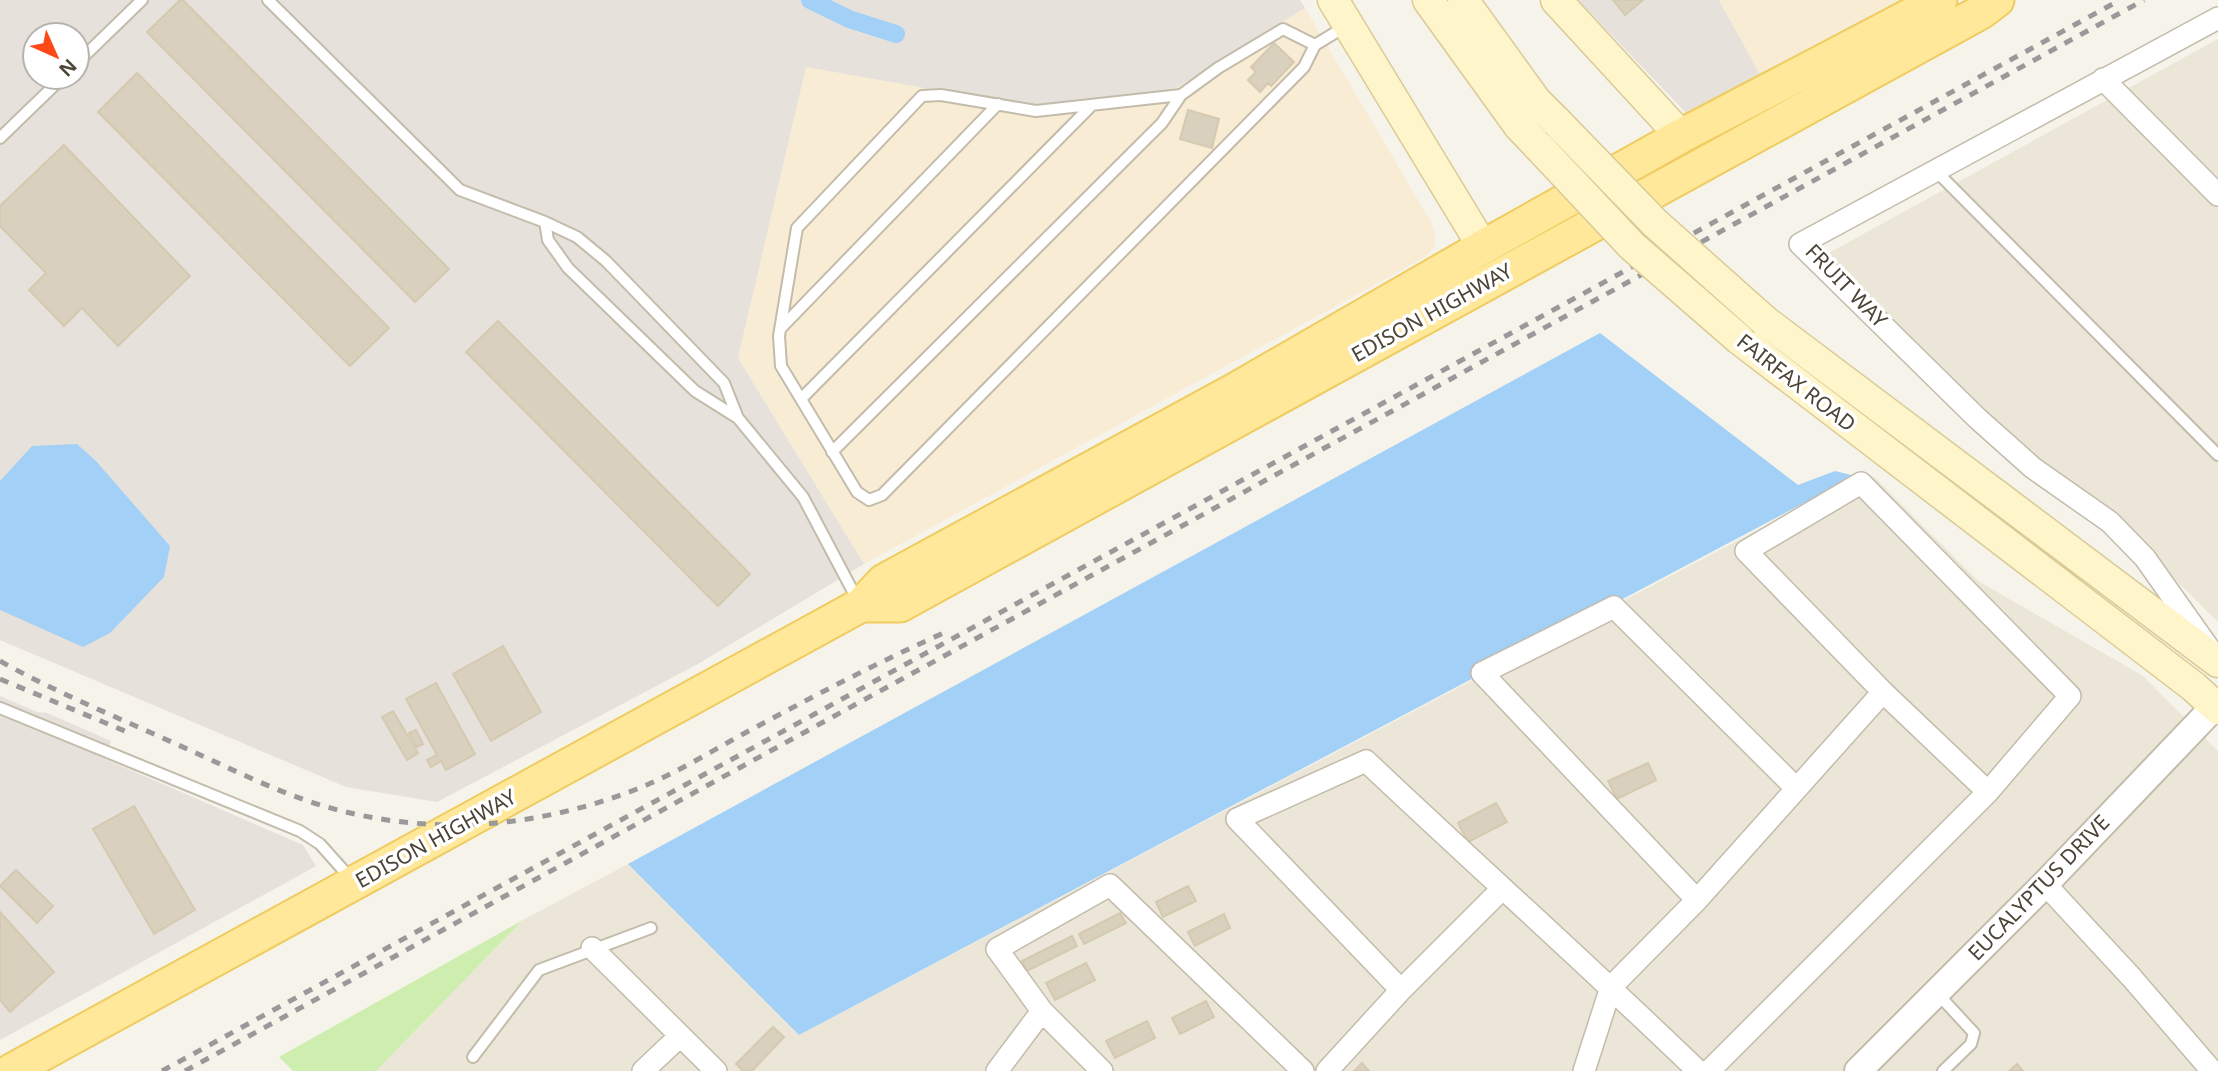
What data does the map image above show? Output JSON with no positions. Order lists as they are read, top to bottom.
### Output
{
  "streets": {
    "main road": ["EDISON HIGHWAY", "FAIRFAX ROAD"],
    "street": ["FRUIT WAY", "EUCALYPTUS DRIVE"]
  },
  "crossings": [
    ["FRUIT WAY", "FAIRFAX ROAD"],
    ["FAIRFAX ROAD", "EUCALYPTUS DRIVE"]
  ],
  "north": "bottom right"
}
